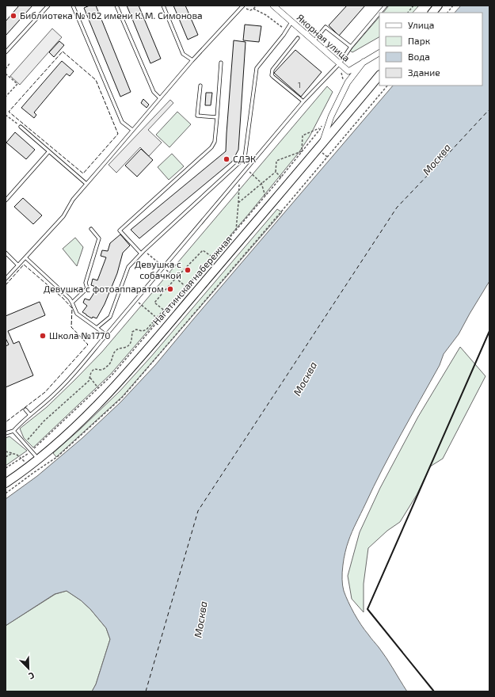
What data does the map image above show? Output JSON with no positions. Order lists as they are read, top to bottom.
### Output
{
  "streets": {
    "street": ["Якорная улица", "Нагатинская набережная"]
  },
  "water": ["Москва"],
  "places": [
    "Библиотека № 162 имени К. М. Симонова",
    "СДЭК",
    "Девушка с собачкой",
    "Девушка с фотоаппаратом",
    "Школа №1770"
  ],
  "house_numbers": ["1"],
  "legend": [
    "Улица",
    "Парк",
    "Вода",
    "Здание"
  ],
  "north": "bottom right"
}
